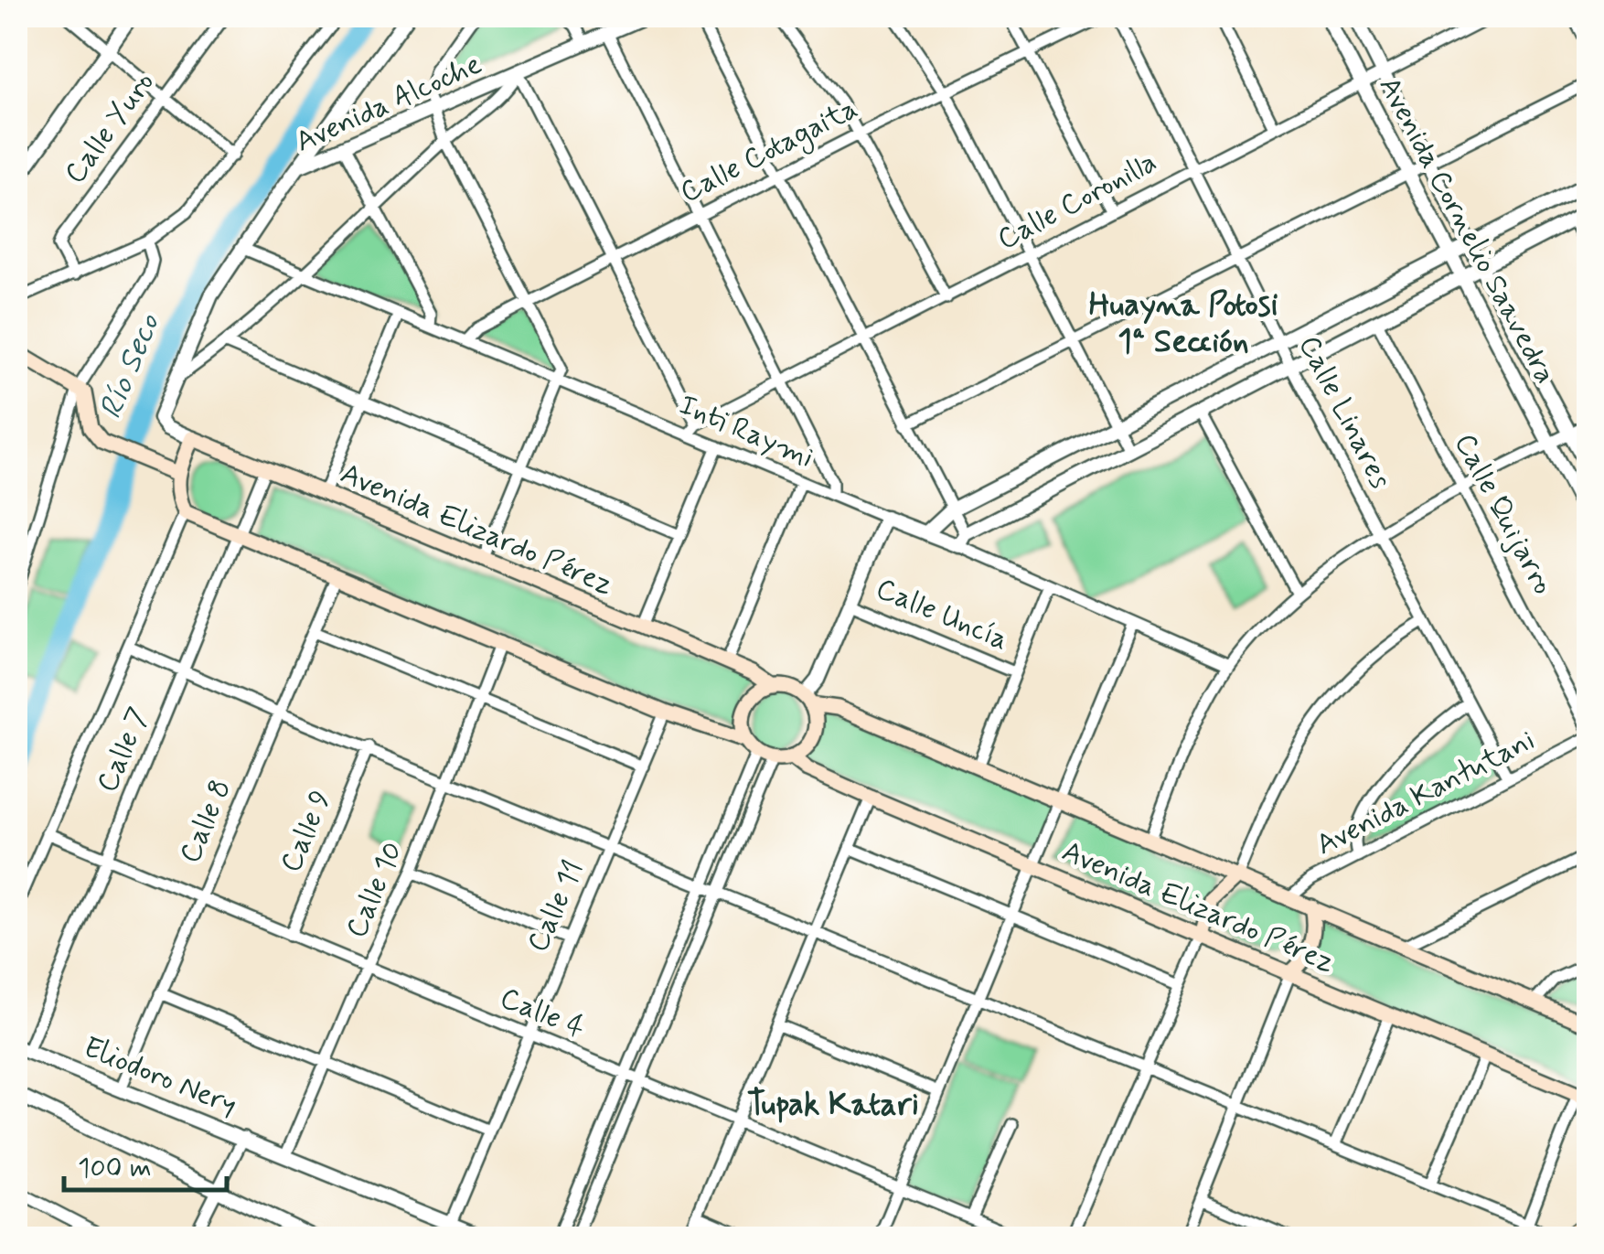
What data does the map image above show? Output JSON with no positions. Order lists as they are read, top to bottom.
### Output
{
  "streets": {
    "main road": ["Avenida Elizardo Pérez"],
    "street": [
      "Avenida Alcoche",
      "Calle Yuro",
      "Calle Cotagaita",
      "Calle Coronilla",
      "Avenida Cornelio Saavedra",
      "Calle Linares",
      "Inti Raymi",
      "Calle Quijarro",
      "Calle Uncía",
      "Calle 7",
      "Avenida Kantutani",
      "Calle 8",
      "Calle 9",
      "Calle 10",
      "Calle 11",
      "Calle 4",
      "Eliodoro Nery"
    ]
  },
  "crossings": [
    ["Avenida Alcoche", "Inti Raymi"],
    ["Avenida Alcoche", "Avenida Elizardo Pérez"],
    ["Calle Cotagaita", "Inti Raymi"],
    ["Calle Coronilla", "Avenida Cornelio Saavedra"],
    ["Calle Coronilla", "Calle Linares"],
    ["Calle Coronilla", "Inti Raymi"],
    ["Calle Linares", "Avenida Kantutani"],
    ["Avenida Elizardo Pérez", "Calle 7"],
    ["Avenida Elizardo Pérez", "Avenida Kantutani"],
    ["Calle 7", "Calle 4"],
    ["Calle 7", "Eliodoro Nery"],
    ["Calle 8", "Calle 4"],
    ["Calle 8", "Eliodoro Nery"],
    ["Calle 9", "Calle 4"],
    ["Calle 10", "Calle 4"],
    ["Calle 10", "Eliodoro Nery"],
    ["Calle 11", "Calle 4"],
    ["Calle 11", "Eliodoro Nery"]
  ],
  "districts": ["Huayna Potosi 1ª Sección", "Tupak Katari"],
  "water": ["Río Seco"],
  "scale_bar": "100 m"
}
